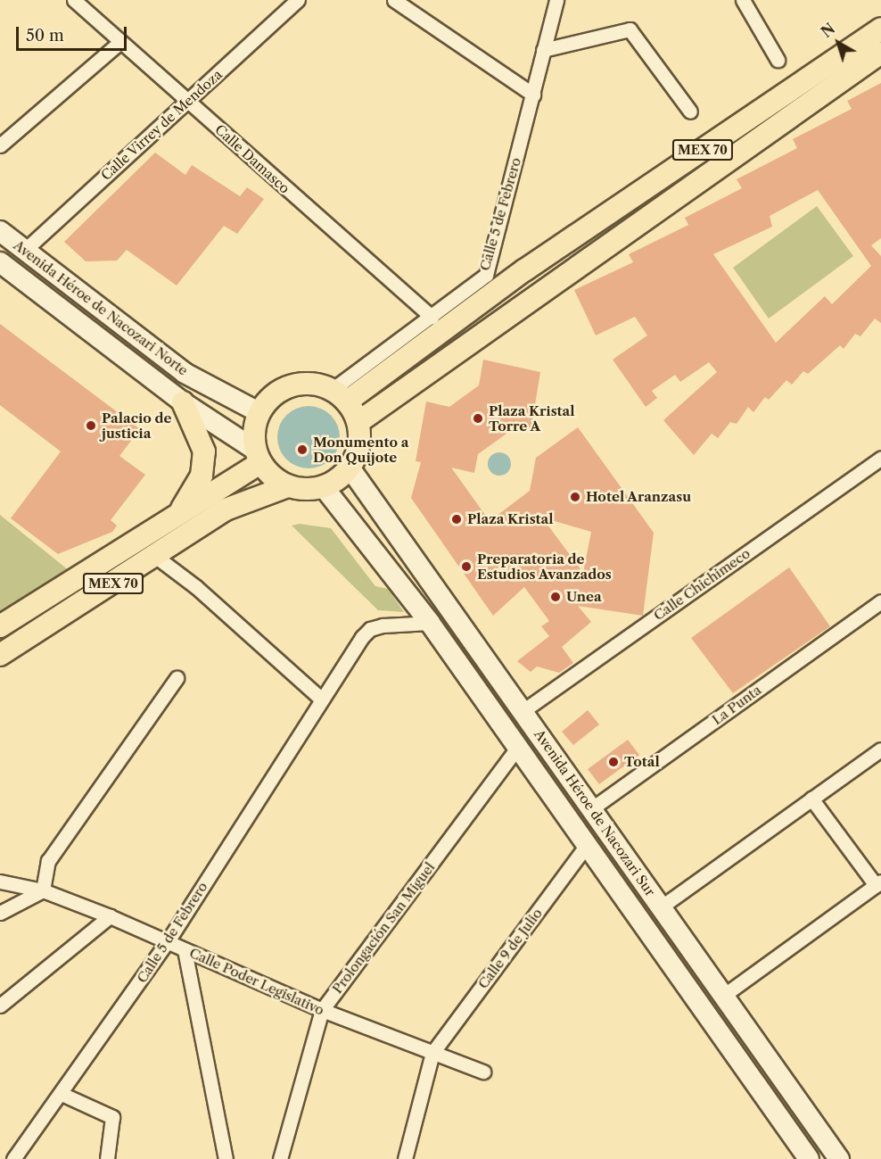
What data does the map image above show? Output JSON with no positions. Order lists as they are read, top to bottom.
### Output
{
  "streets": {
    "main road": ["MEX 70", "Avenida Héroe de Nacozari Norte", "Avenida Héroe de Nacozari Sur"],
    "street": [
      "Calle Virrey de Mendoza",
      "Calle Damasco",
      "Calle 5 de Febrero",
      "Calle Chichimeco",
      "La Punta",
      "Prolongación San Miguel",
      "Calle 9 de Julio",
      "Calle Poder Legislativo"
    ]
  },
  "crossings": [
    ["Calle Virrey de Mendoza", "Calle Damasco"],
    ["Calle Virrey de Mendoza", "Avenida Héroe de Nacozari Norte"],
    ["MEX 70", "Calle 5 de Febrero"],
    ["MEX 70", "Avenida Héroe de Nacozari Norte"],
    ["MEX 70", "Avenida Héroe de Nacozari Sur"],
    ["Calle Damasco", "Calle 5 de Febrero"],
    ["Calle 5 de Febrero", "Avenida Héroe de Nacozari Norte"],
    ["Calle 5 de Febrero", "Avenida Héroe de Nacozari Sur"],
    ["Calle 5 de Febrero", "Calle Poder Legislativo"],
    ["Avenida Héroe de Nacozari Norte", "Avenida Héroe de Nacozari Sur"],
    ["Calle Chichimeco", "Avenida Héroe de Nacozari Sur"],
    ["La Punta", "Avenida Héroe de Nacozari Sur"],
    ["Avenida Héroe de Nacozari Sur", "Prolongación San Miguel"],
    ["Avenida Héroe de Nacozari Sur", "Calle 9 de Julio"],
    ["Prolongación San Miguel", "Calle Poder Legislativo"],
    ["Calle 9 de Julio", "Calle Poder Legislativo"]
  ],
  "places": [
    "Plaza Kristal Torre A",
    "Palacio de justicia",
    "Monumento a Don Quijote",
    "Hotel Aranzasu",
    "Plaza Kristal",
    "Preparatoria de Estudios Avanzados",
    "Unea",
    "Total"
  ],
  "scale_bar": "50 m",
  "north": "top left"
}
